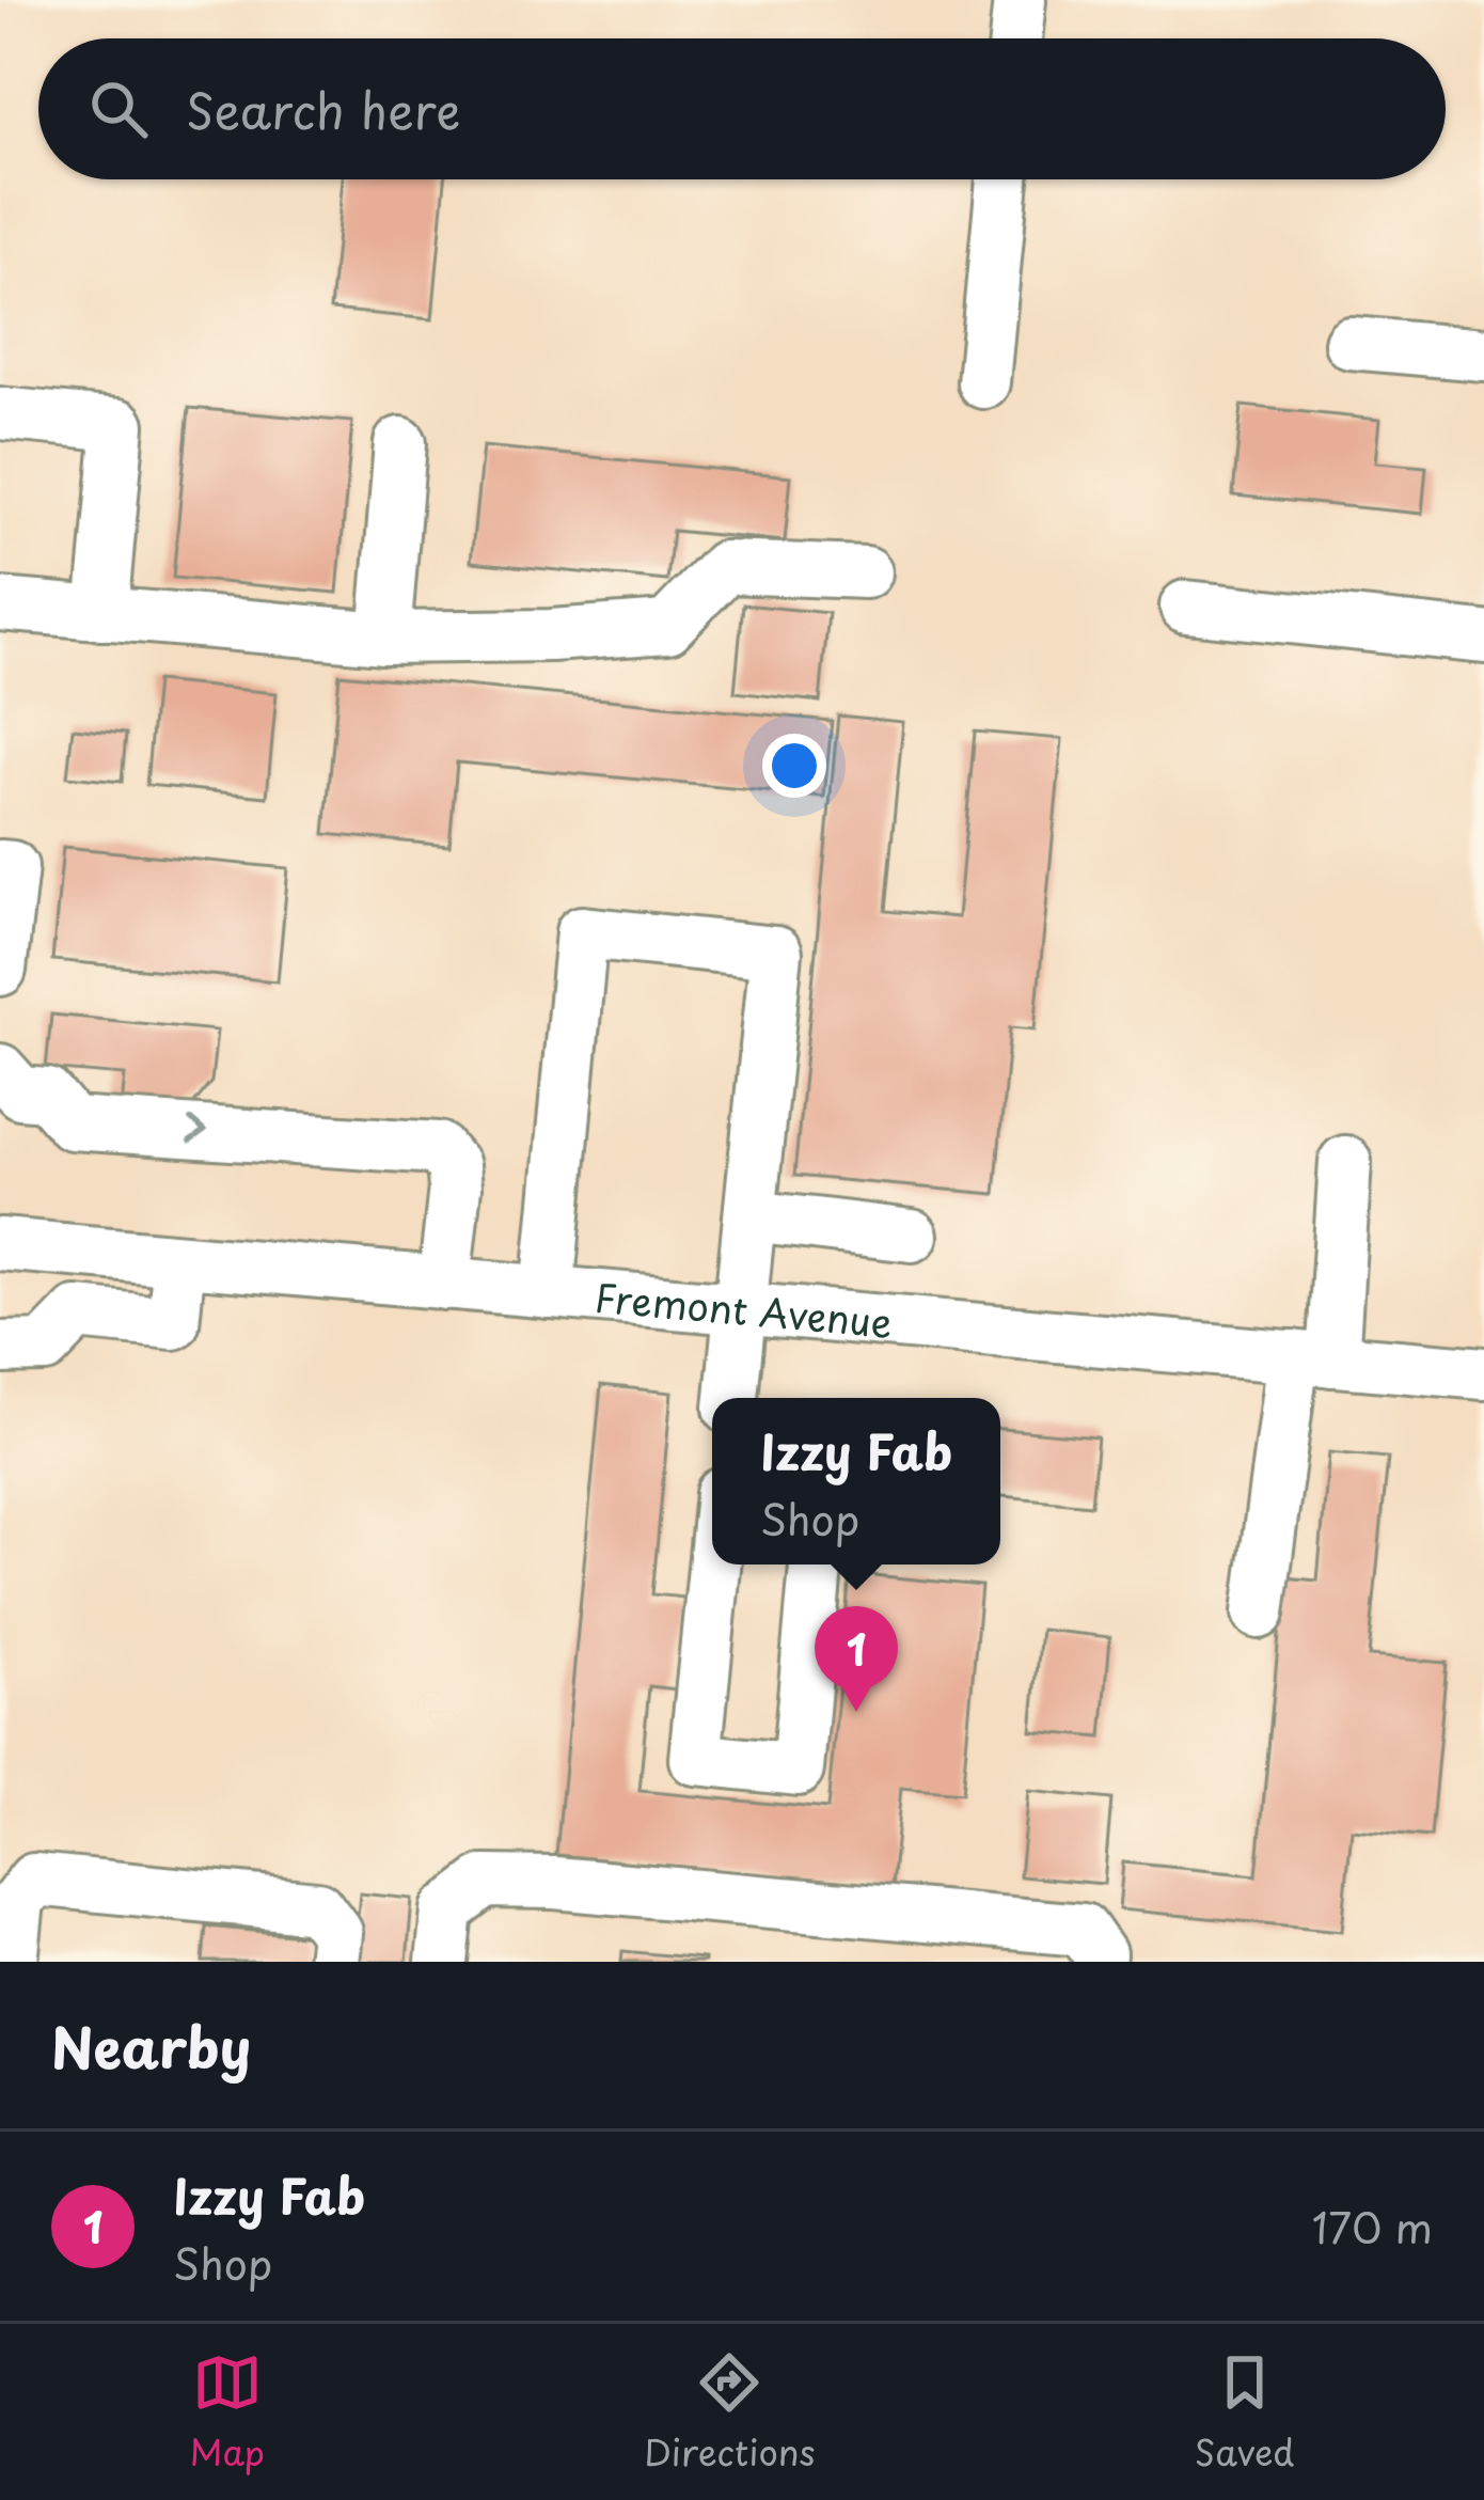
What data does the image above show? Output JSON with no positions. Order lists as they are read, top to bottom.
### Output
{
  "streets": {
    "street": ["Fremont Avenue"]
  },
  "page": {
    "search": "Search here",
    "popup": ["Izzy Fab", "Shop"],
    "pins": "1",
    "heading": "Nearby",
    "list": [
      {
        "mark": "1",
        "name": "Izzy Fab",
        "note": "Shop",
        "value": "170 m"
      }
    ],
    "nav": ["Map", "Directions", "Saved"]
  }
}
